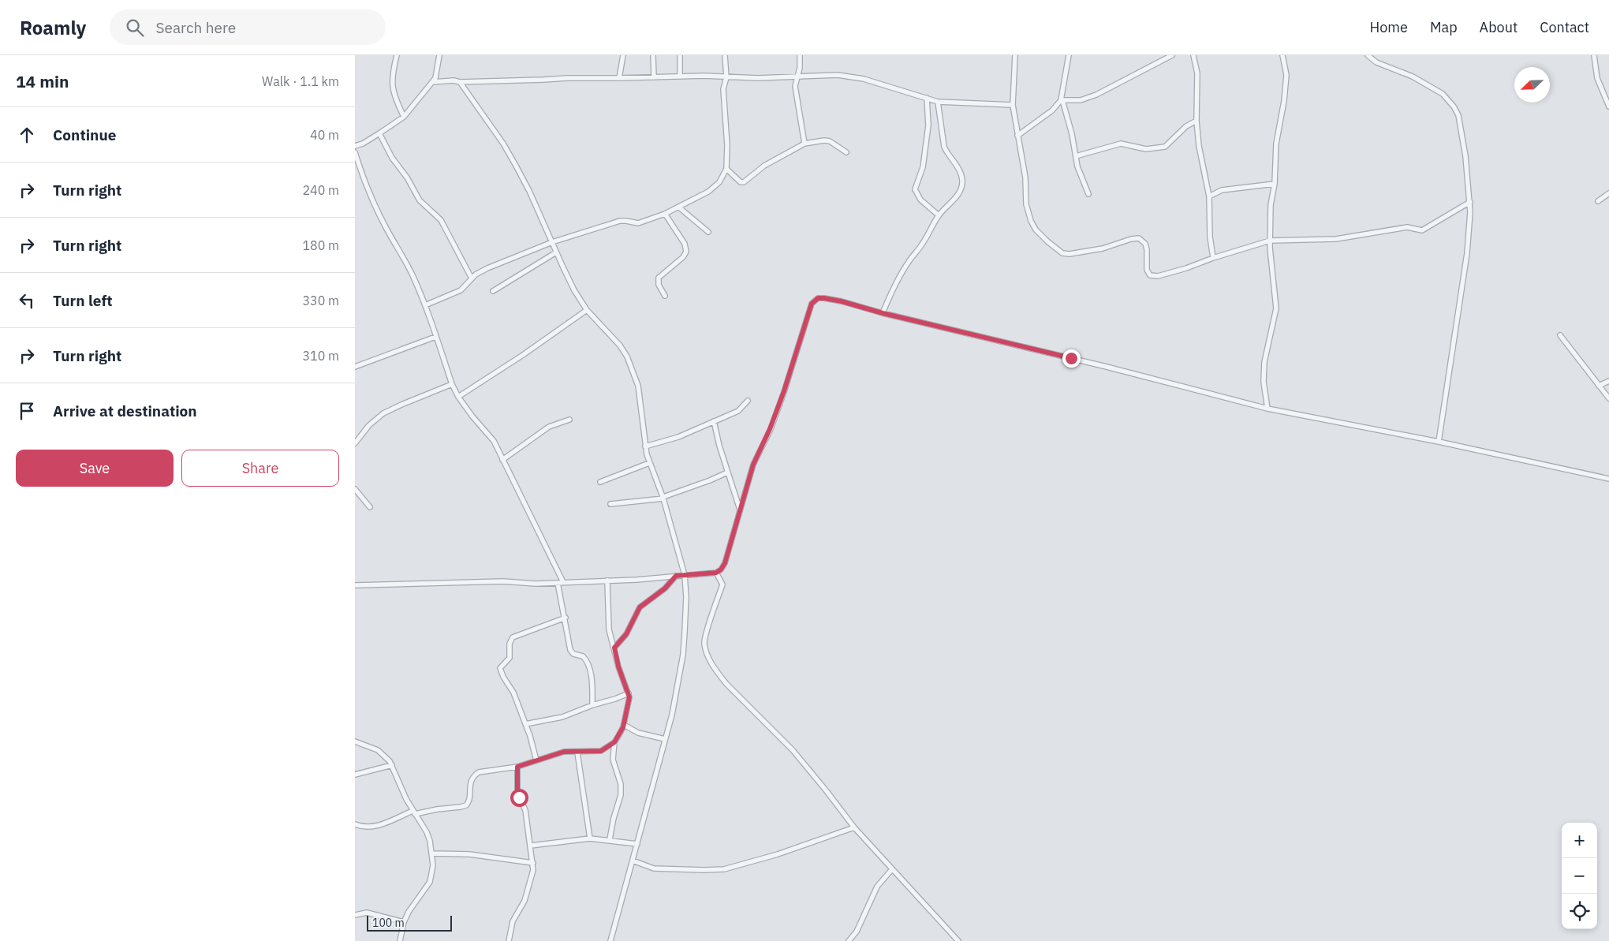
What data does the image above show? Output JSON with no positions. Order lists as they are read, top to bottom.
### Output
{
  "scale_bar": "100 m",
  "north": "bottom left",
  "page": {
    "header": "Roamly",
    "search": "Search here",
    "nav": [
      "Home",
      "Map",
      "About",
      "Contact"
    ],
    "heading": ["14 min", "Walk · 1.1 km"],
    "list": [
      ["Continue", "40 m"],
      ["Turn right", "240 m"],
      ["Turn right", "180 m"],
      ["Turn left", "330 m"],
      ["Turn right", "310 m"],
      "Arrive at destination"
    ],
    "buttons": ["Save", "Share"],
    "map_buttons": ["+", "−"],
    "scale": "100 m"
  }
}
